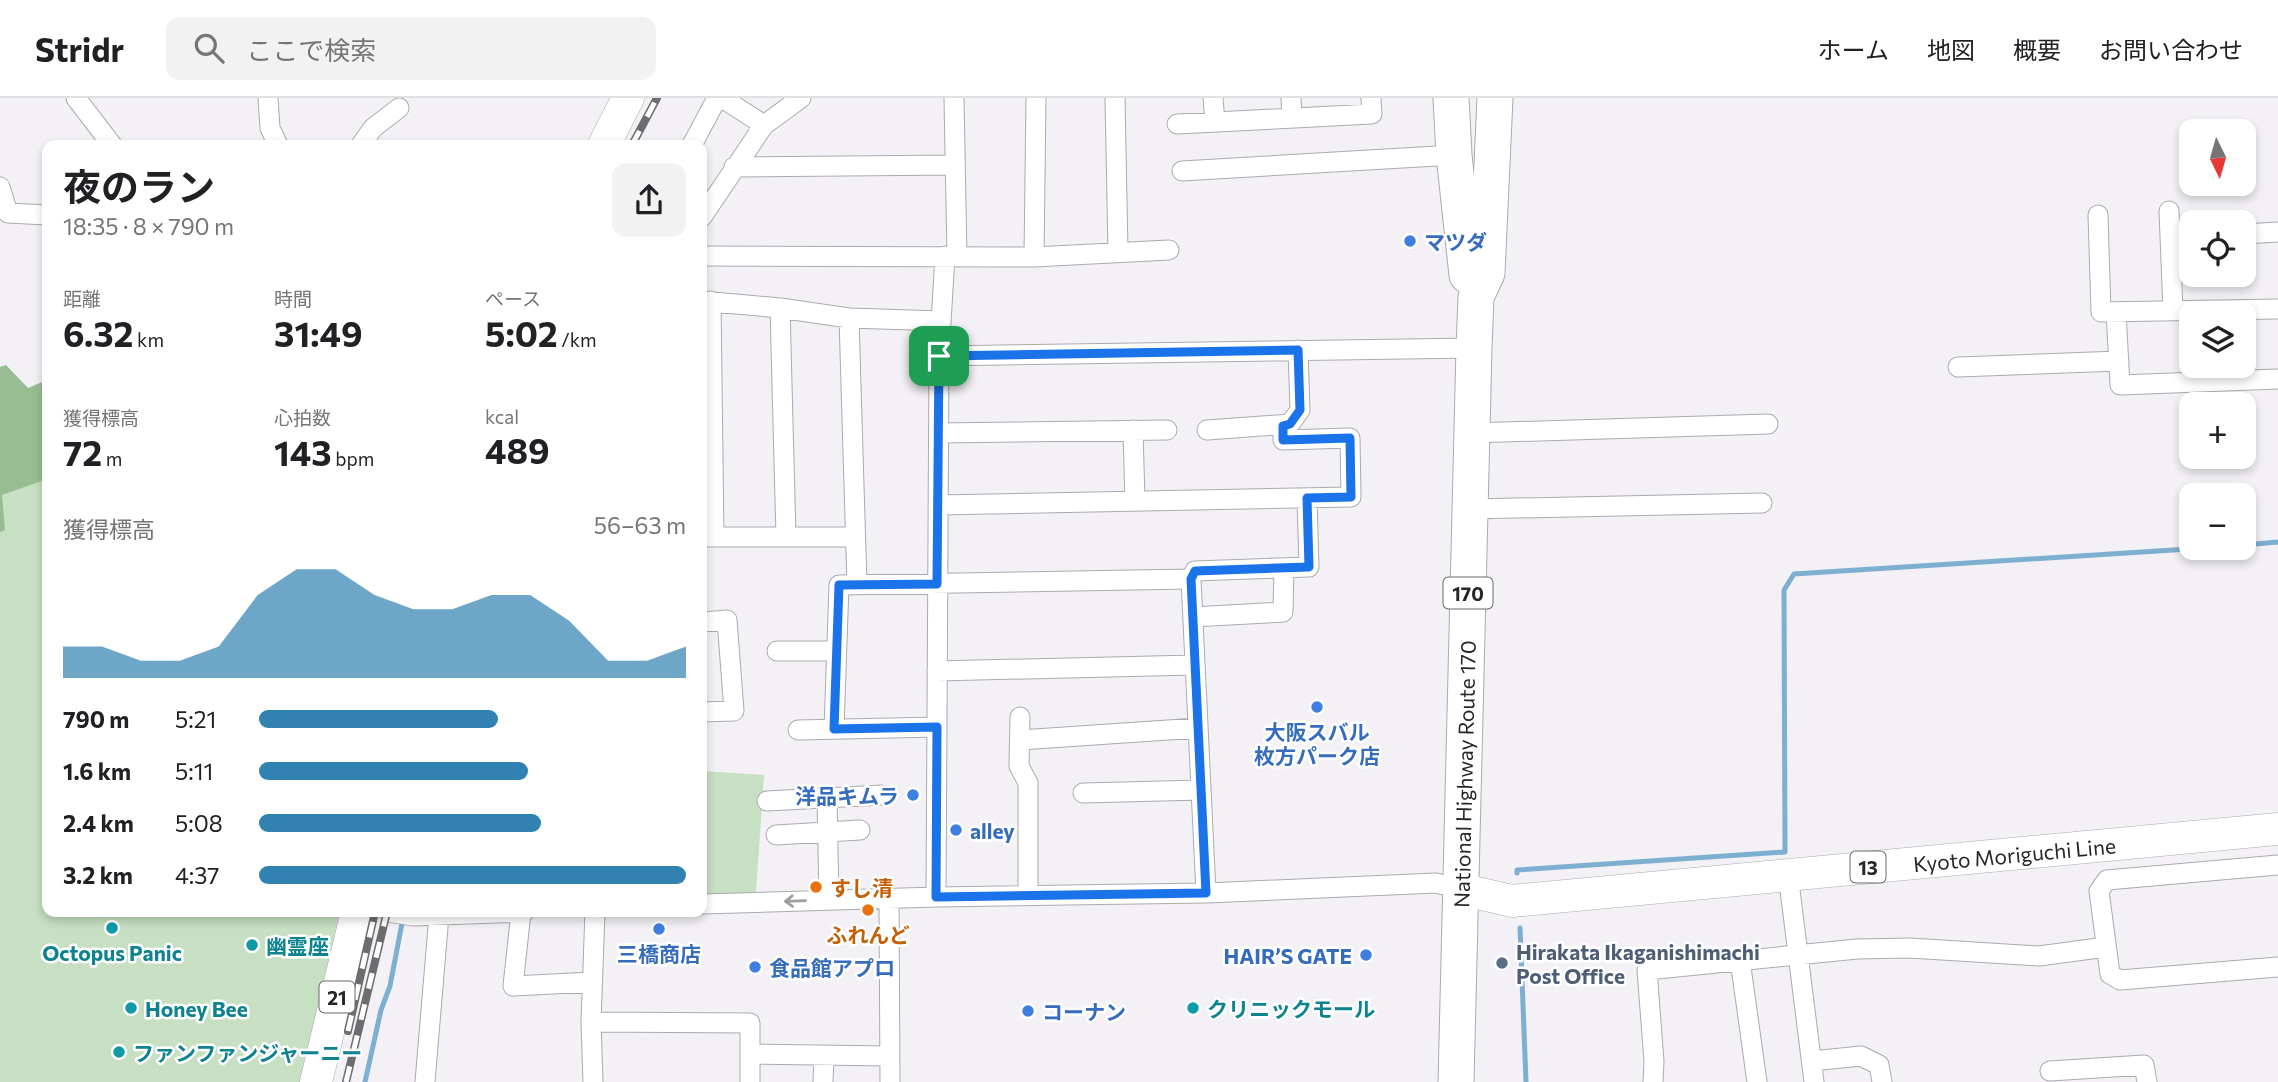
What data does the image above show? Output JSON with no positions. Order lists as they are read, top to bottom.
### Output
{
  "streets": {
    "highway": ["170", "National Highway Route 170"],
    "main road": ["Kyoto Moriguchi Line", "13", "21"]
  },
  "crossings": [
    ["170", "National Highway Route 170"],
    ["National Highway Route 170", "Kyoto Moriguchi Line"]
  ],
  "places": [
    "マツダ",
    "大阪スバル 枚方パーク店",
    "洋品キムラ",
    "alley",
    "すし清",
    "ふれんど",
    "Octopus Panic",
    "三橋商店",
    "幽霊座",
    "HAIR’S GATE",
    "Hirakata Ikaganishimachi Post Office",
    "食品館アプロ",
    "Honey Bee",
    "クリニックモール",
    "コーナン",
    "ファンファンジャーニー"
  ],
  "north": "bottom",
  "page": {
    "header": "Stridr",
    "search": "ここで検索",
    "nav": [
      "ホーム",
      "地図",
      "概要",
      "お問い合わせ"
    ],
    "map_buttons": ["+", "−"],
    "heading": ["夜のラン", "18:35 · 8 × 790 m"],
    "stats": [
      ["距離", "6.32 km"],
      ["時間", "31:49"],
      ["ペース", "5:02 /km"],
      ["獲得標高", "72 m"],
      ["心拍数", "143 bpm"],
      ["kcal", "489"]
    ],
    "chart": ["獲得標高", "56–63 m"],
    "list": [
      {
        "name": "790 m",
        "note": "5:21"
      },
      {
        "name": "1.6 km",
        "note": "5:11"
      },
      {
        "name": "2.4 km",
        "note": "5:08"
      },
      {
        "name": "3.2 km",
        "note": "4:37"
      }
    ]
  }
}
